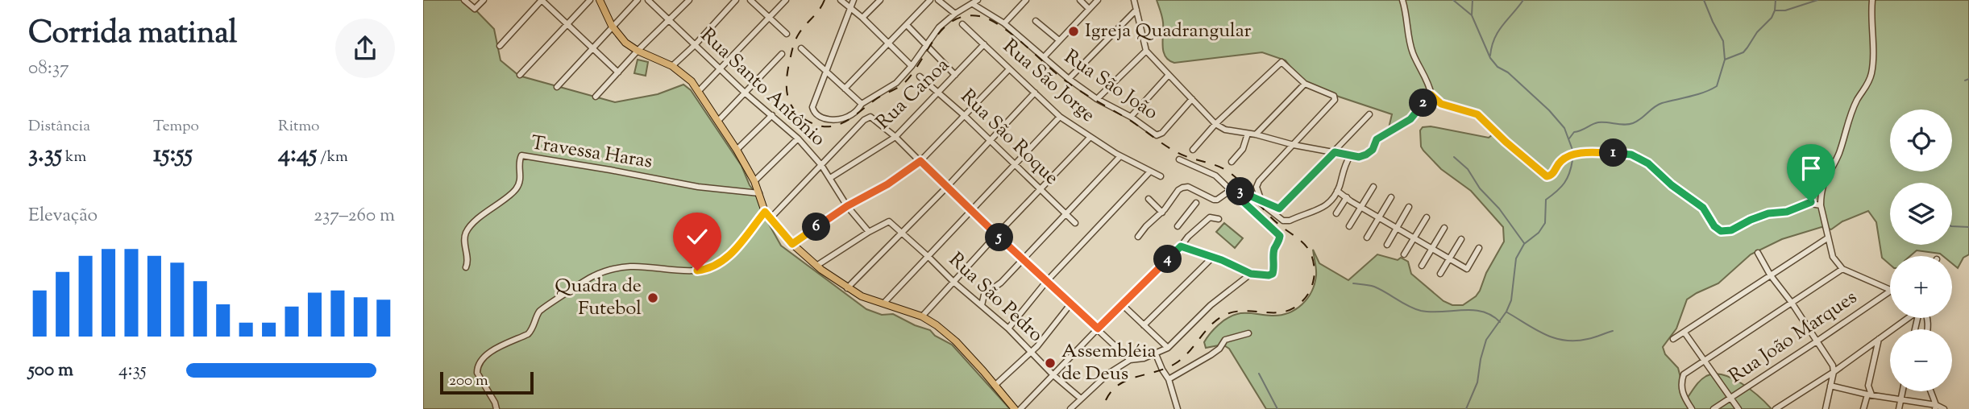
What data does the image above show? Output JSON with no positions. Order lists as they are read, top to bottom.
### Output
{
  "streets": {
    "street": [
      "Rua São Jorge",
      "Rua São João",
      "Rua Santo Antônio",
      "Rua Canoa",
      "Rua São Roque",
      "Travessa Haras",
      "Rua São Pedro",
      "Rua João Marques"
    ]
  },
  "crossings": [
    ["Rua São Jorge", "Rua Canoa"],
    ["Rua Santo Antônio", "Rua Canoa"],
    ["Rua Santo Antônio", "Rua São Pedro"],
    ["Rua Canoa", "Rua São Roque"]
  ],
  "places": ["Igreja Quadrangular", "Quadra de Futebol", "Assembléia de Deus"],
  "scale_bar": "200 m",
  "page": {
    "heading": ["Corrida matinal", "08:37"],
    "pins": [
      "2",
      "1",
      "3",
      "6",
      "5",
      "4"
    ],
    "stats": [
      ["Distância", "3.35 km"],
      ["Tempo", "15:55"],
      ["Ritmo", "4:45 /km"]
    ],
    "map_buttons": ["+", "−"],
    "chart": ["Elevação", "237–260 m"],
    "list": [
      {
        "name": "500 m",
        "note": "4:35"
      }
    ],
    "scale": "200 m"
  }
}
